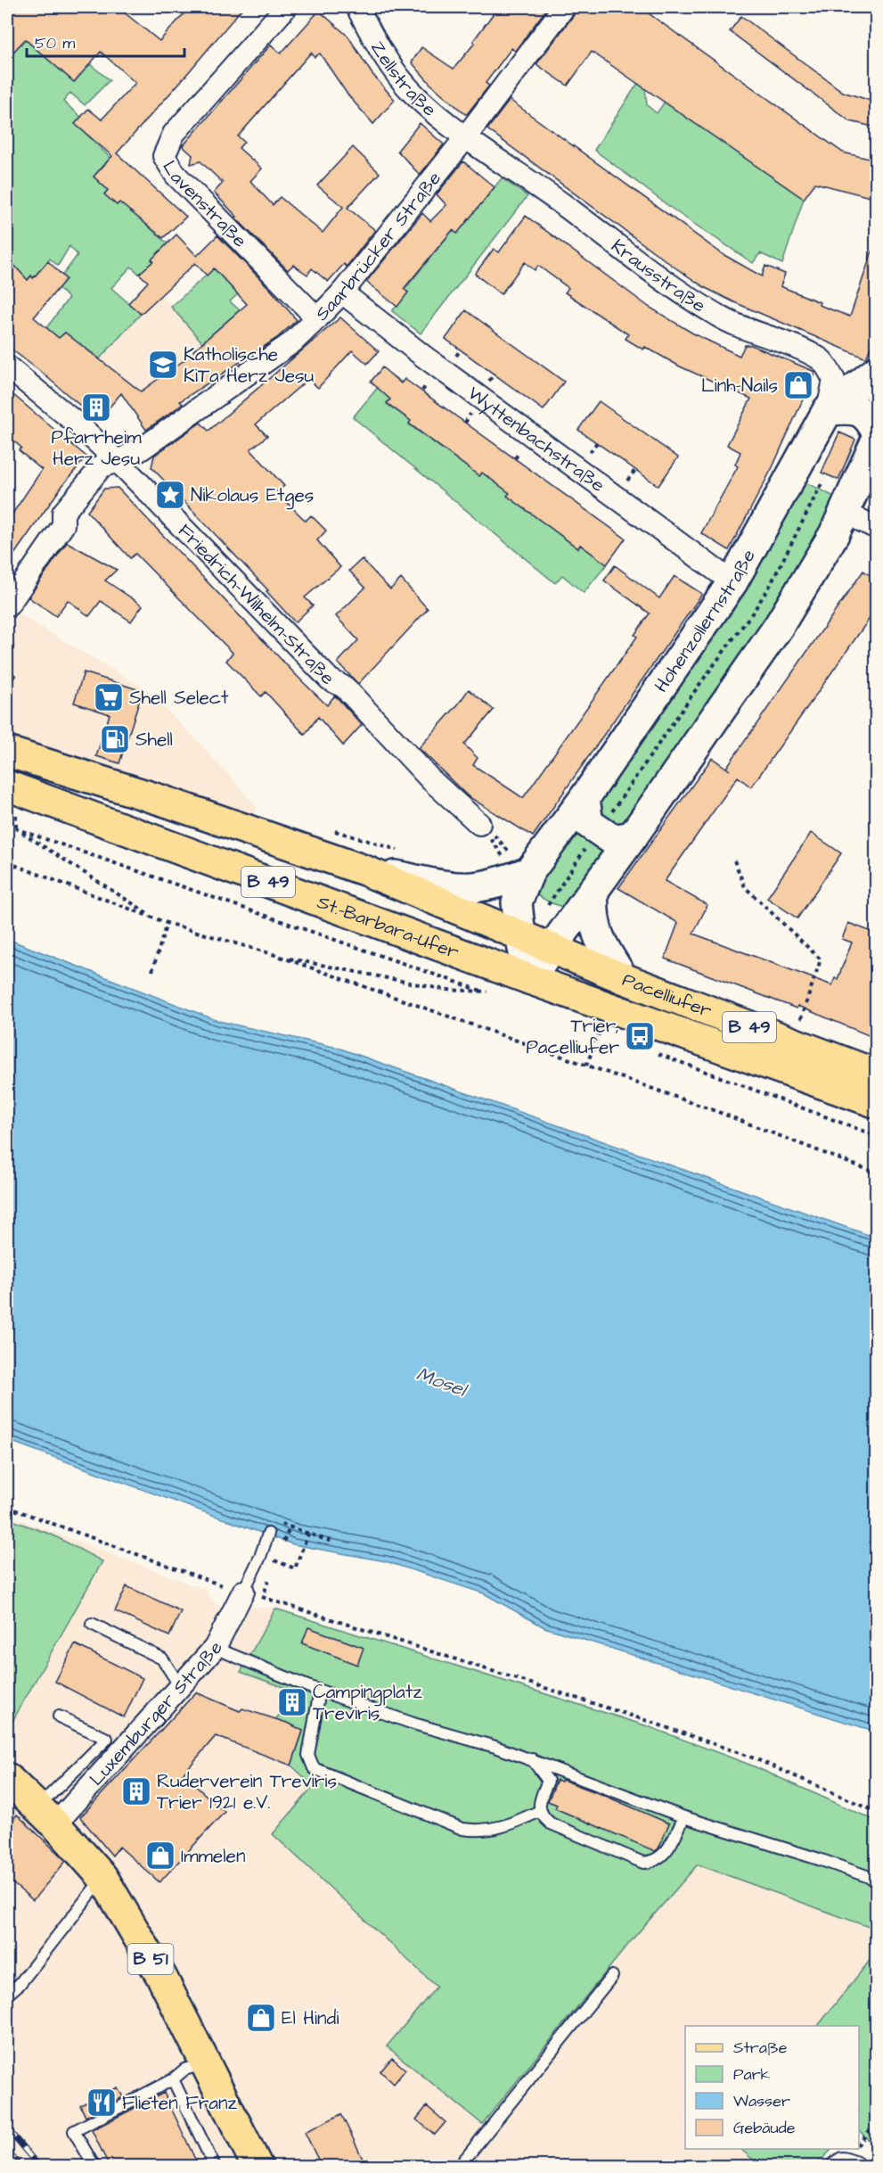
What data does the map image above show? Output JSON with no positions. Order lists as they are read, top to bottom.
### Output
{
  "streets": {
    "main road": [
      "B 49",
      "St.-Barbara-Ufer",
      "Pacelliufer",
      "B 51"
    ],
    "street": [
      "Zellstraße",
      "Lavenstraße",
      "Saarbrücker Straße",
      "Krausstraße",
      "Wyttenbachstraße",
      "Friedrich-Wilhelm-Straße",
      "Hohenzollernstraße",
      "Luxemburger Straße"
    ]
  },
  "crossings": [
    ["Zellstraße", "Saarbrücker Straße"],
    ["Zellstraße", "Krausstraße"],
    ["Lavenstraße", "Saarbrücker Straße"],
    ["Saarbrücker Straße", "Krausstraße"],
    ["Saarbrücker Straße", "Wyttenbachstraße"],
    ["Saarbrücker Straße", "Friedrich-Wilhelm-Straße"],
    ["Krausstraße", "Hohenzollernstraße"],
    ["Wyttenbachstraße", "Hohenzollernstraße"],
    ["Hohenzollernstraße", "St.-Barbara-Ufer"],
    ["Hohenzollernstraße", "Pacelliufer"],
    ["St.-Barbara-Ufer", "Pacelliufer"],
    ["Luxemburger Straße", "B 51"]
  ],
  "water": ["Mosel"],
  "places": {
    "school or university": ["Katholische KiTa Herz Jesu"],
    "shop": ["Linh-Nails", "Immelen", "El Hindi"],
    "building": ["Pfarrheim Herz Jesu", "Campingplatz Treviris", "Ruderverein Treviris Trier 1921 e.V."],
    "place": ["Nikolaus Etges"],
    "supermarket": ["Shell Select"],
    "fuel station": ["Shell"],
    "bus stop": ["Trier, Pacelliufer"],
    "restaurant": ["Flieten Franz"]
  },
  "legend": [
    "Straße",
    "Park",
    "Wasser",
    "Gebäude"
  ],
  "scale_bar": "50 m"
}
